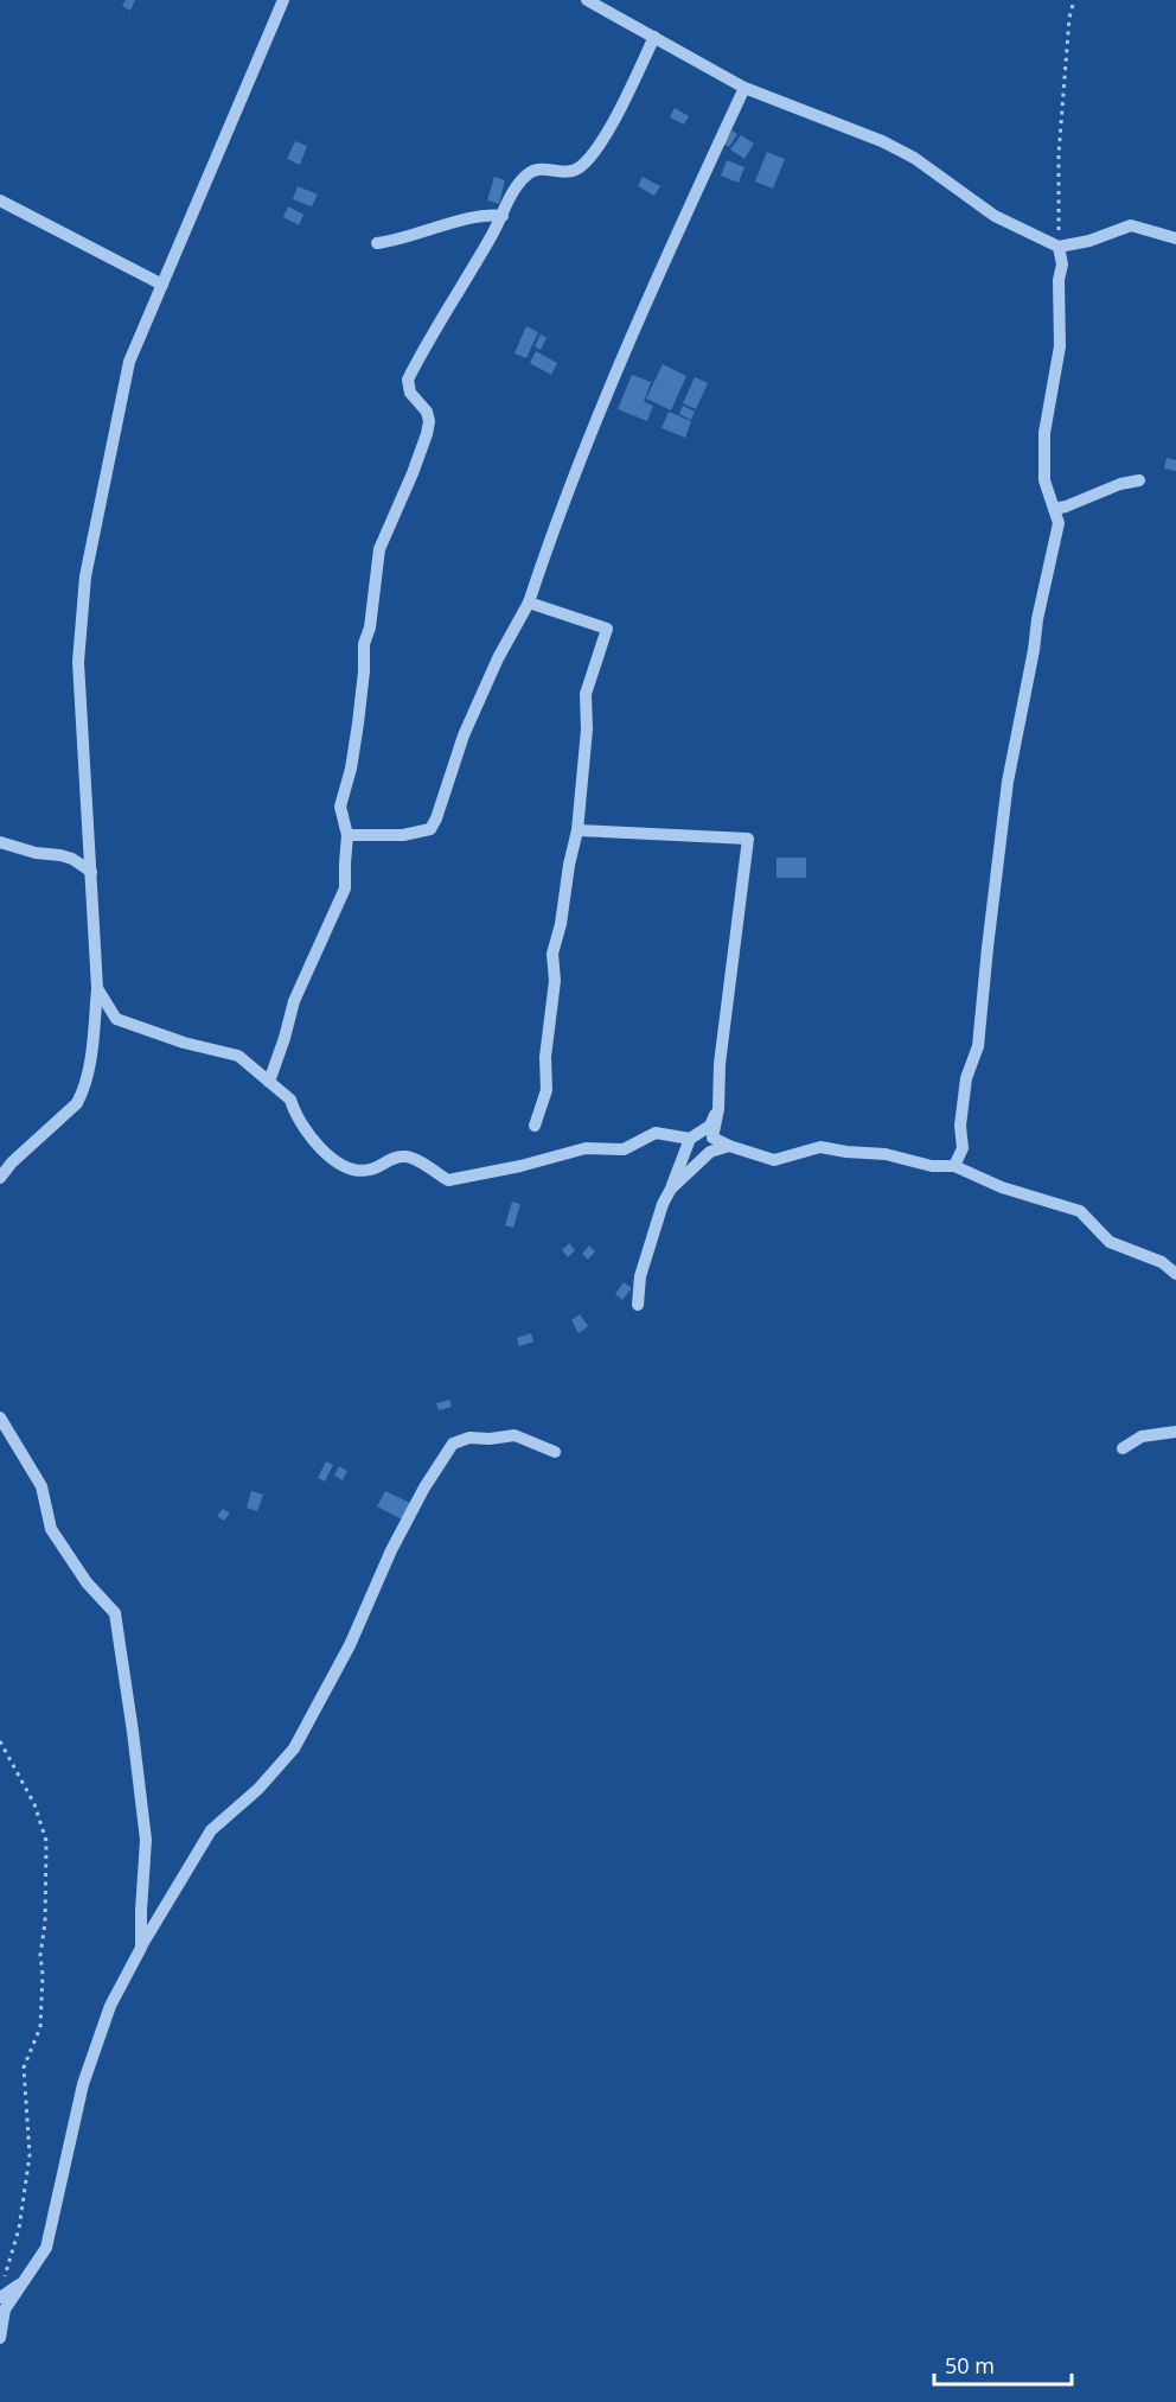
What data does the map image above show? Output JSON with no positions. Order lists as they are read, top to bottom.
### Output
{
  "scale_bar": "50 m"
}
